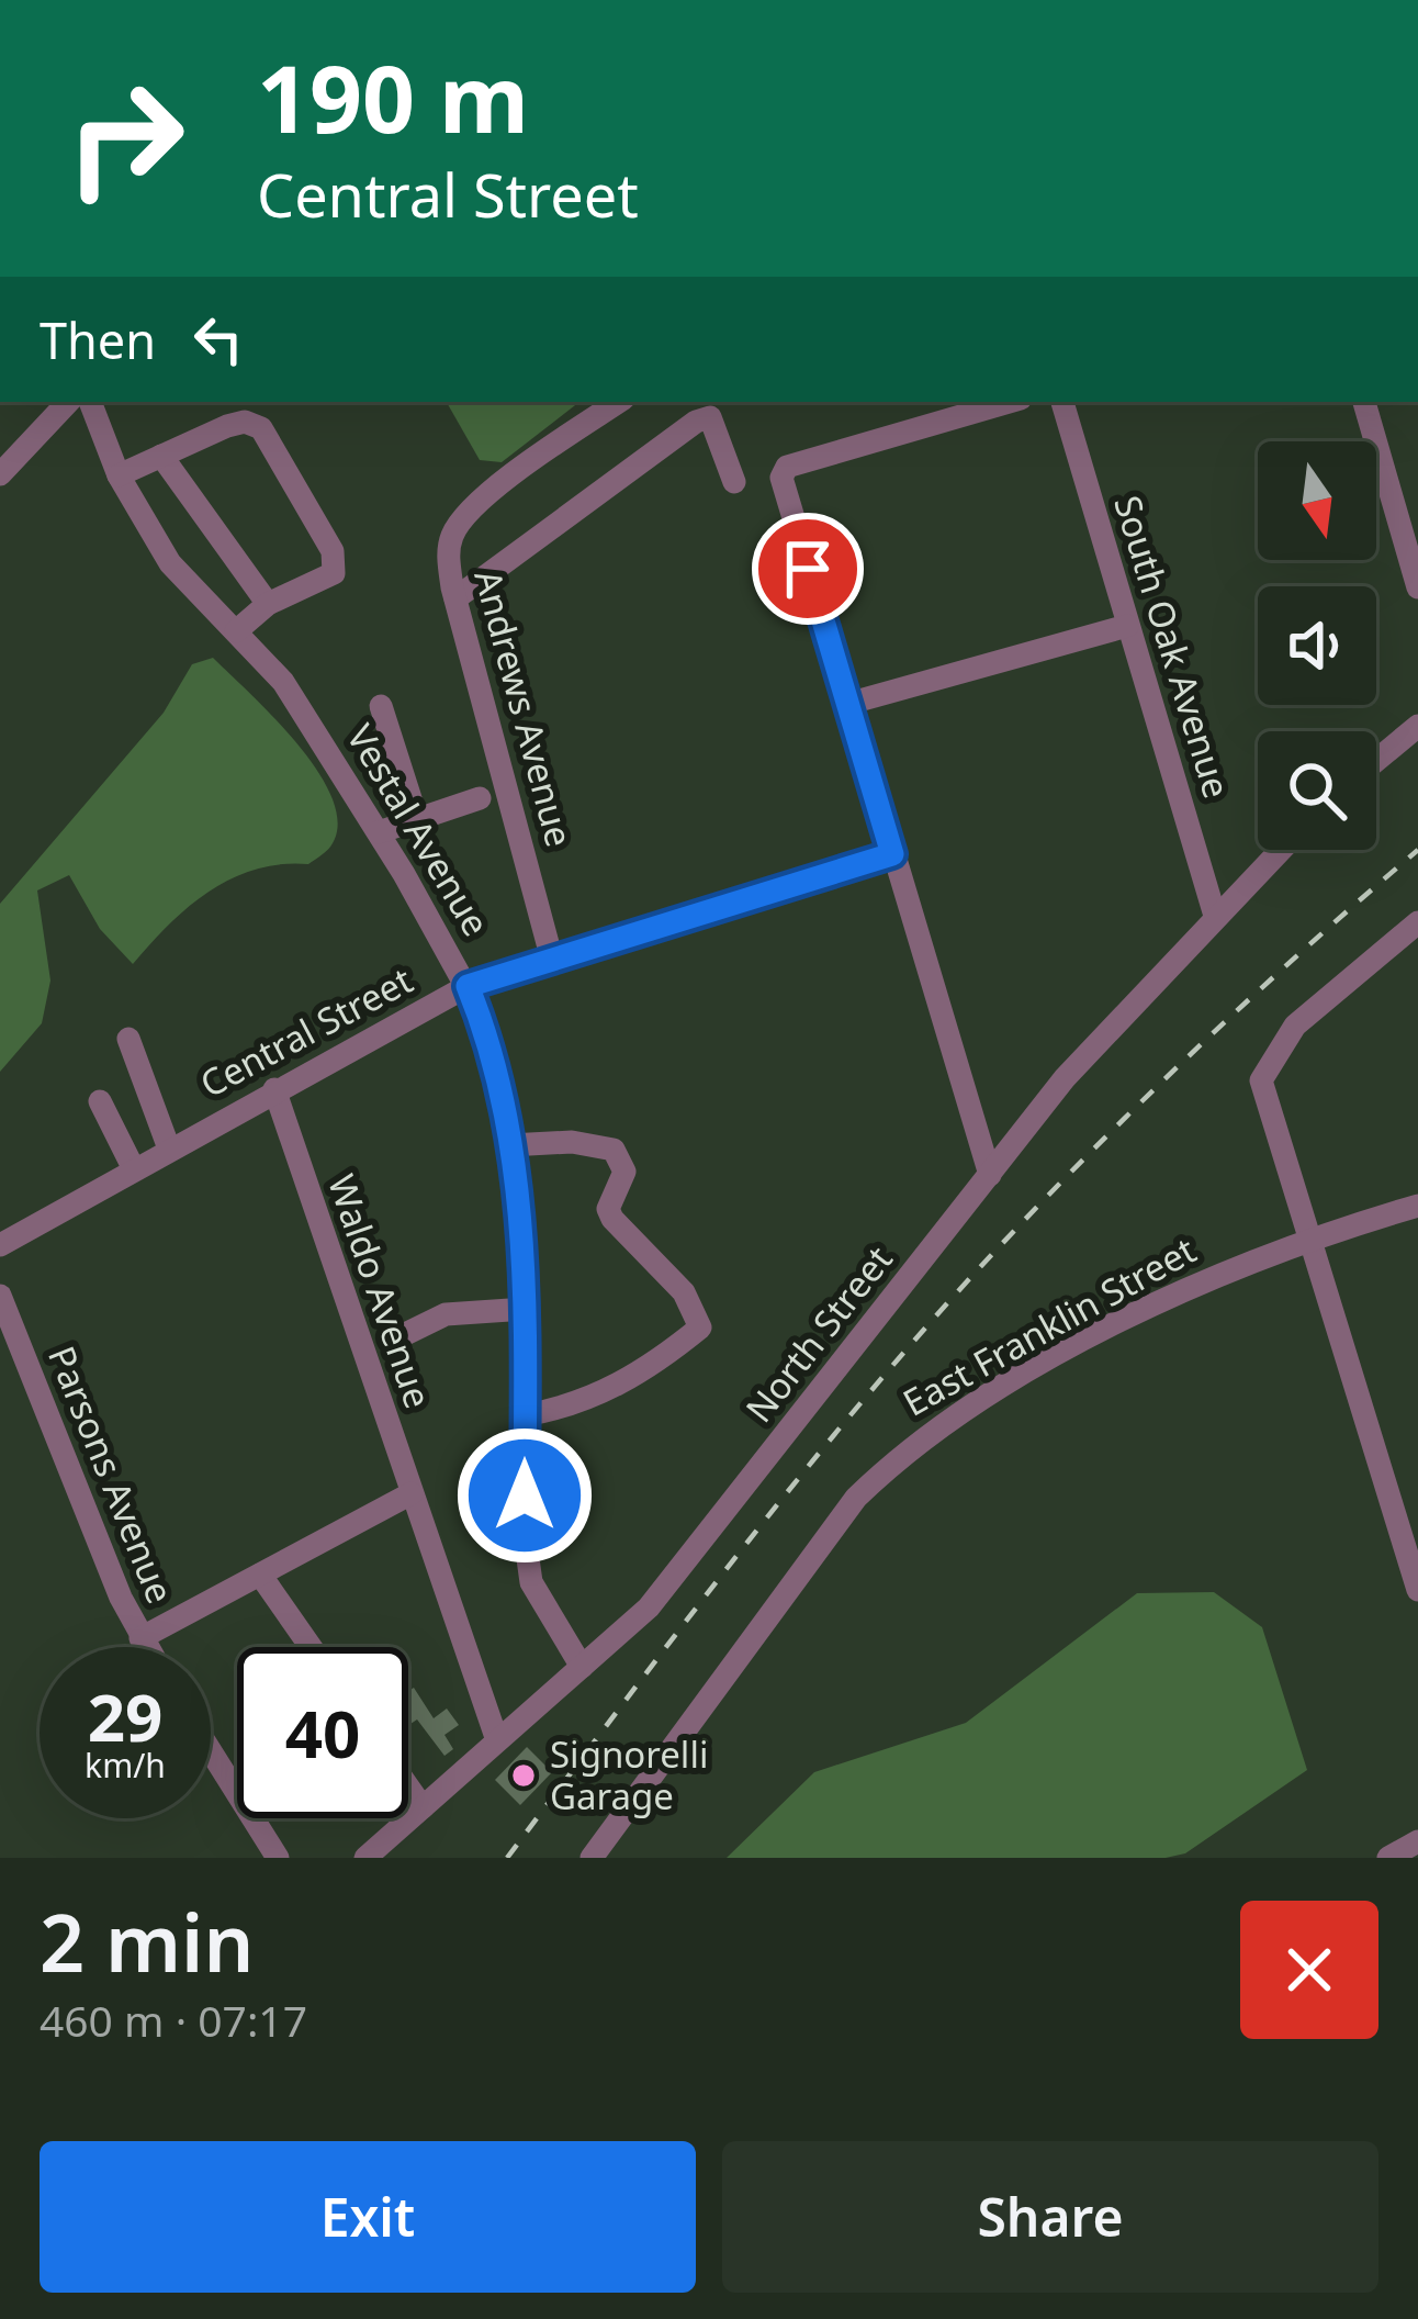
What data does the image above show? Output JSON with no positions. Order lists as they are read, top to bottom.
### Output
{
  "streets": {
    "street": [
      "South Oak Avenue",
      "Andrews Avenue",
      "Vestal Avenue",
      "Central Street",
      "Waldo Avenue",
      "East Franklin Street",
      "North Street",
      "Parsons Avenue"
    ]
  },
  "crossings": [
    ["South Oak Avenue", "North Street"],
    ["Andrews Avenue", "Central Street"],
    ["Vestal Avenue", "Central Street"],
    ["Vestal Avenue", "North Street"],
    ["Central Street", "Waldo Avenue"],
    ["Waldo Avenue", "North Street"]
  ],
  "places": ["Signorelli Garage"],
  "north": "bottom",
  "page": {
    "turn": ["190 m", "Central Street"],
    "then": "Then",
    "speed": "29 km/h",
    "limit": "40",
    "heading": ["2 min", "460 m · 07:17"],
    "buttons": ["Exit", "Share"]
  }
}
